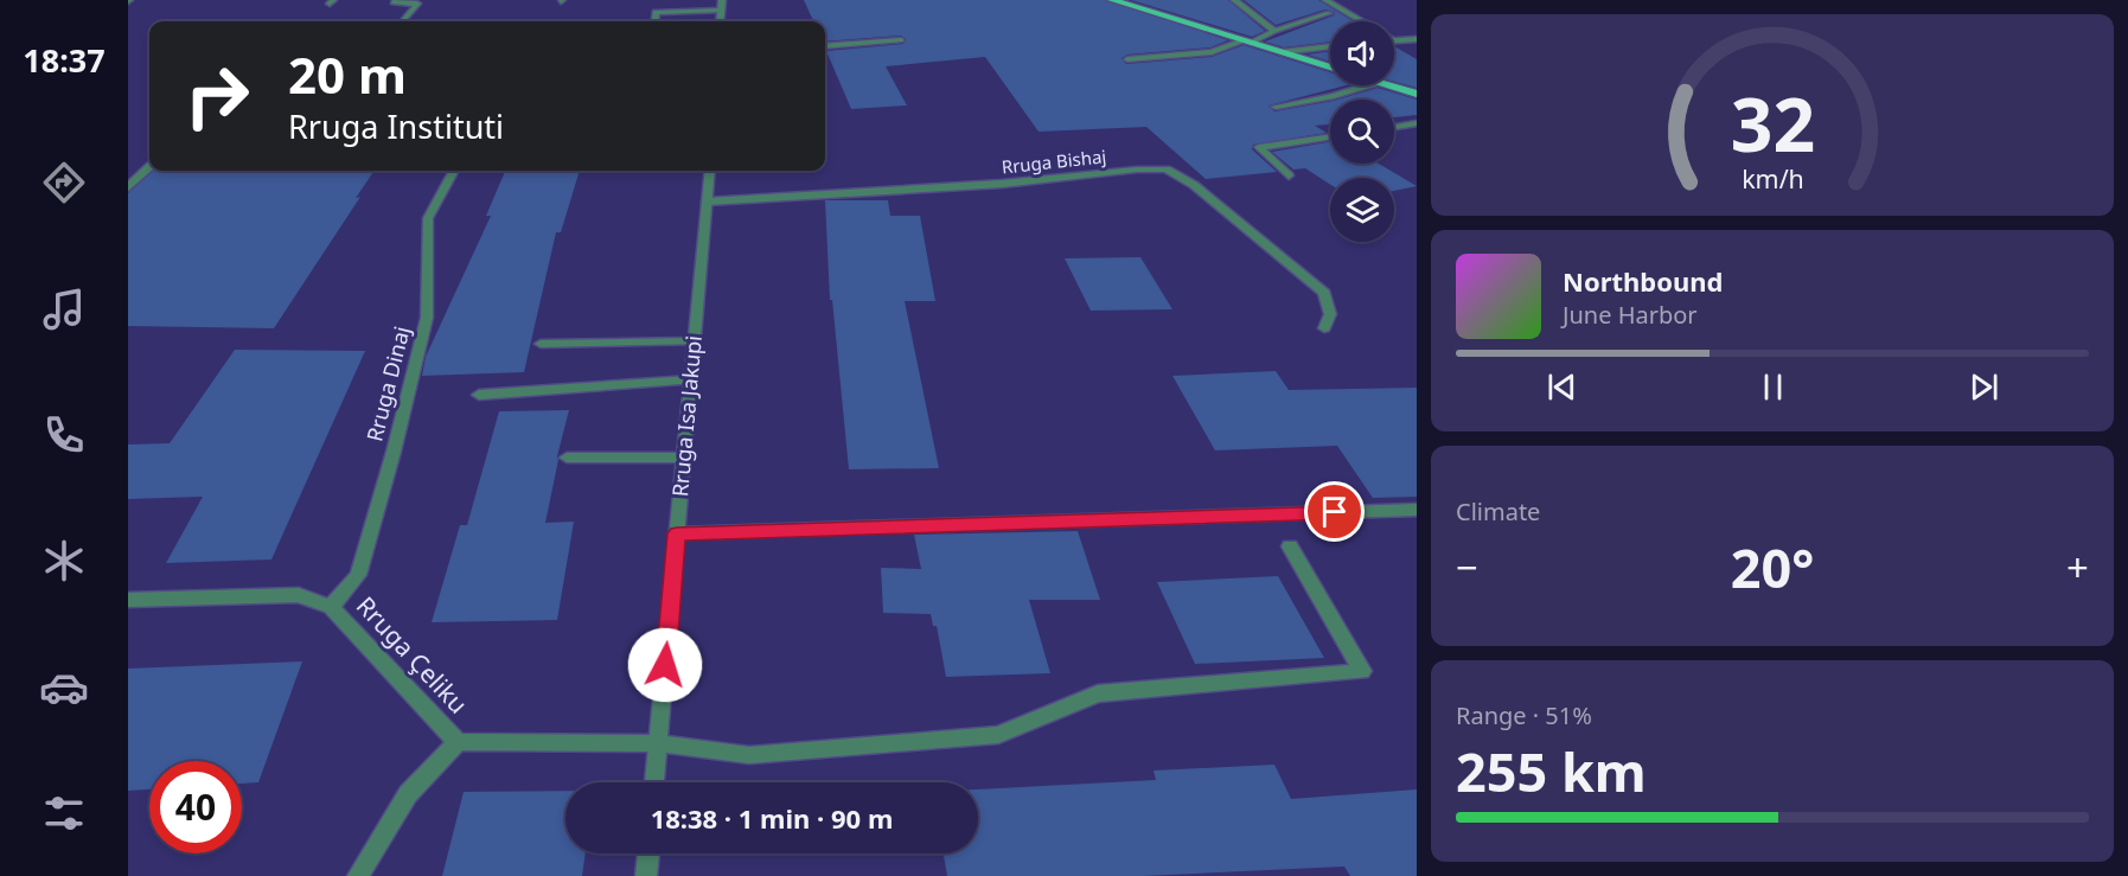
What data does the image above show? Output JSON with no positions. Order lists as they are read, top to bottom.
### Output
{
  "streets": {
    "street": [
      "Rruga Bishaj",
      "Rruga Dinaj",
      "Rruga Isa Jakupi",
      "Rruga Çeliku"
    ]
  },
  "crossings": [
    ["Rruga Bishaj", "Rruga Isa Jakupi"],
    ["Rruga Dinaj", "Rruga Çeliku"],
    ["Rruga Isa Jakupi", "Rruga Çeliku"]
  ],
  "page": {
    "tabs": "18:37",
    "turn": ["20 m", "Rruga Instituti"],
    "song": ["Northbound", "June Harbor"],
    "tile": [
      "Climate",
      ["Range · 51%", "255 km"]
    ],
    "heat": ["−", "20°", "+"],
    "limit": "40",
    "trip": "18:38 · 1 min · 90 m",
    "gauge": ["32", "km/h"]
  }
}
